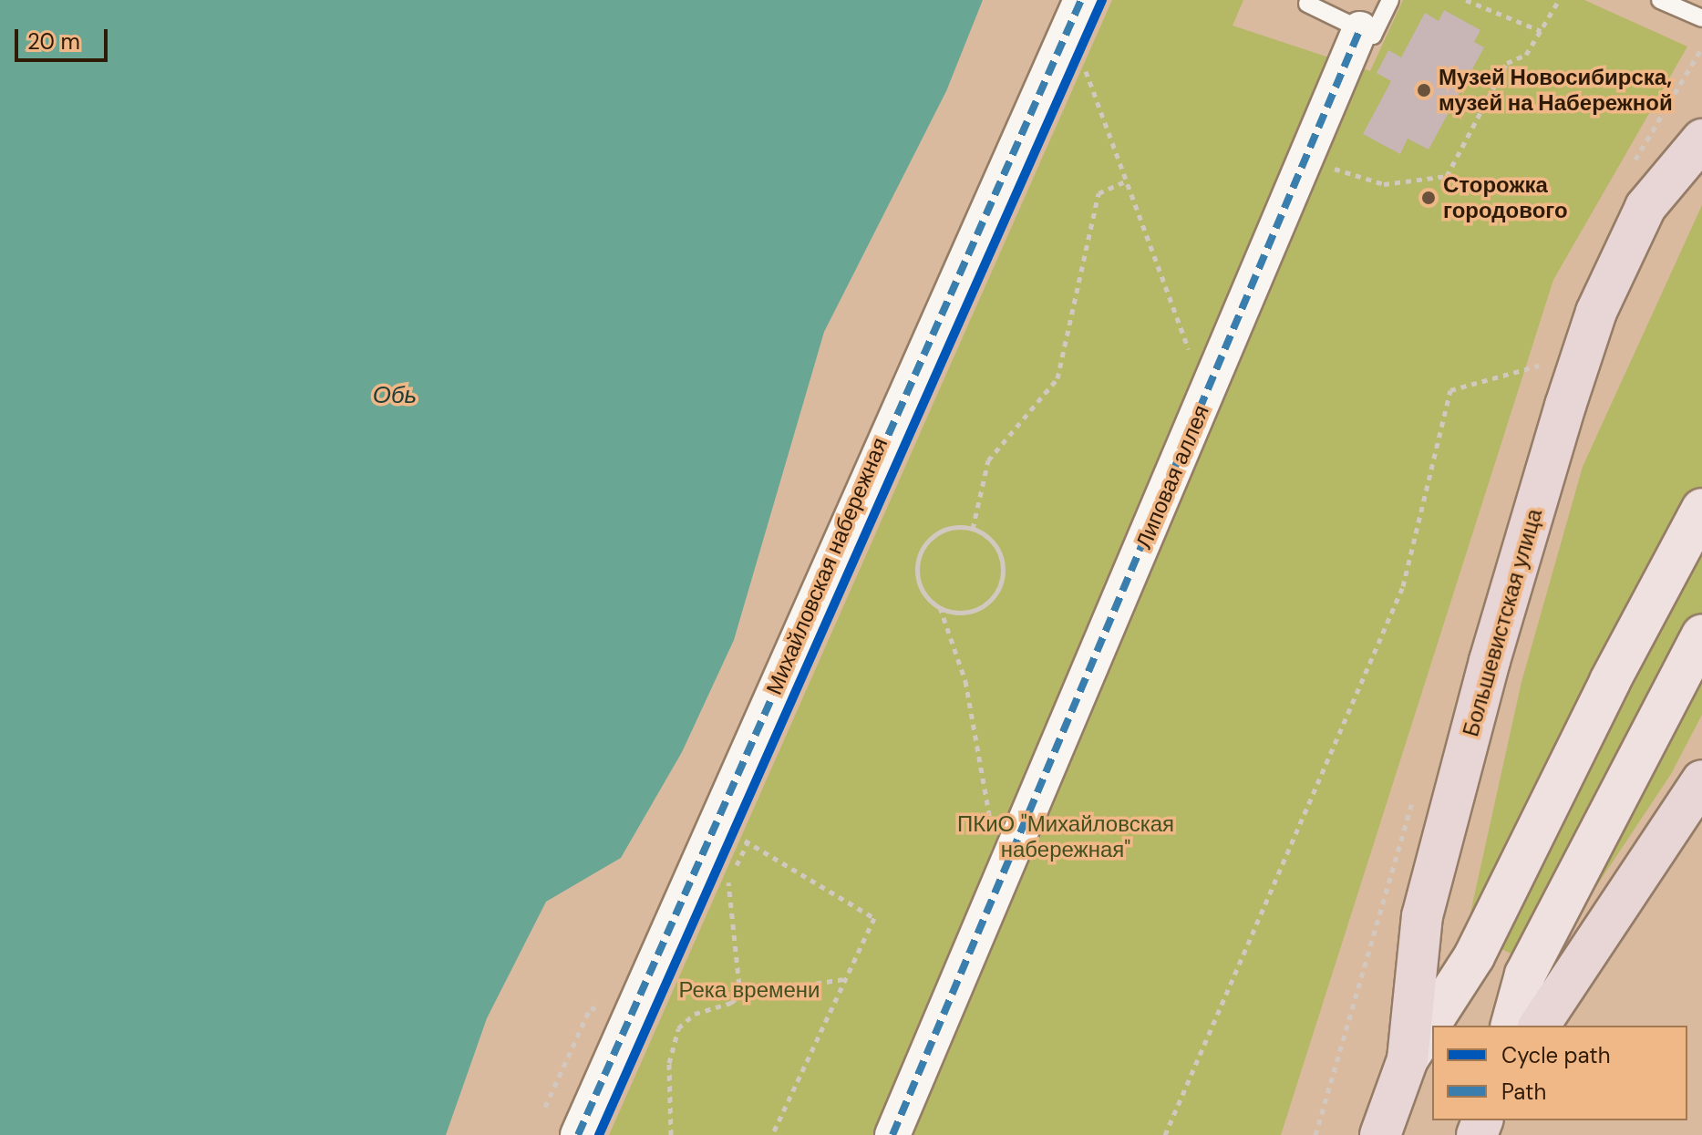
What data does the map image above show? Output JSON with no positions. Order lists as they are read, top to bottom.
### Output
{
  "streets": {
    "highway": ["Большевистская улица"],
    "street": ["Липовая аллея", "Михайловская набережная"]
  },
  "water": ["Обь"],
  "parks": ["ПКиО \"Михайловская набережная\"", "Река времени"],
  "places": ["Музей Новосибирска, музей на Набережной", "Сторожка городового"],
  "legend": ["Cycle path", "Path"],
  "scale_bar": "20 m"
}
